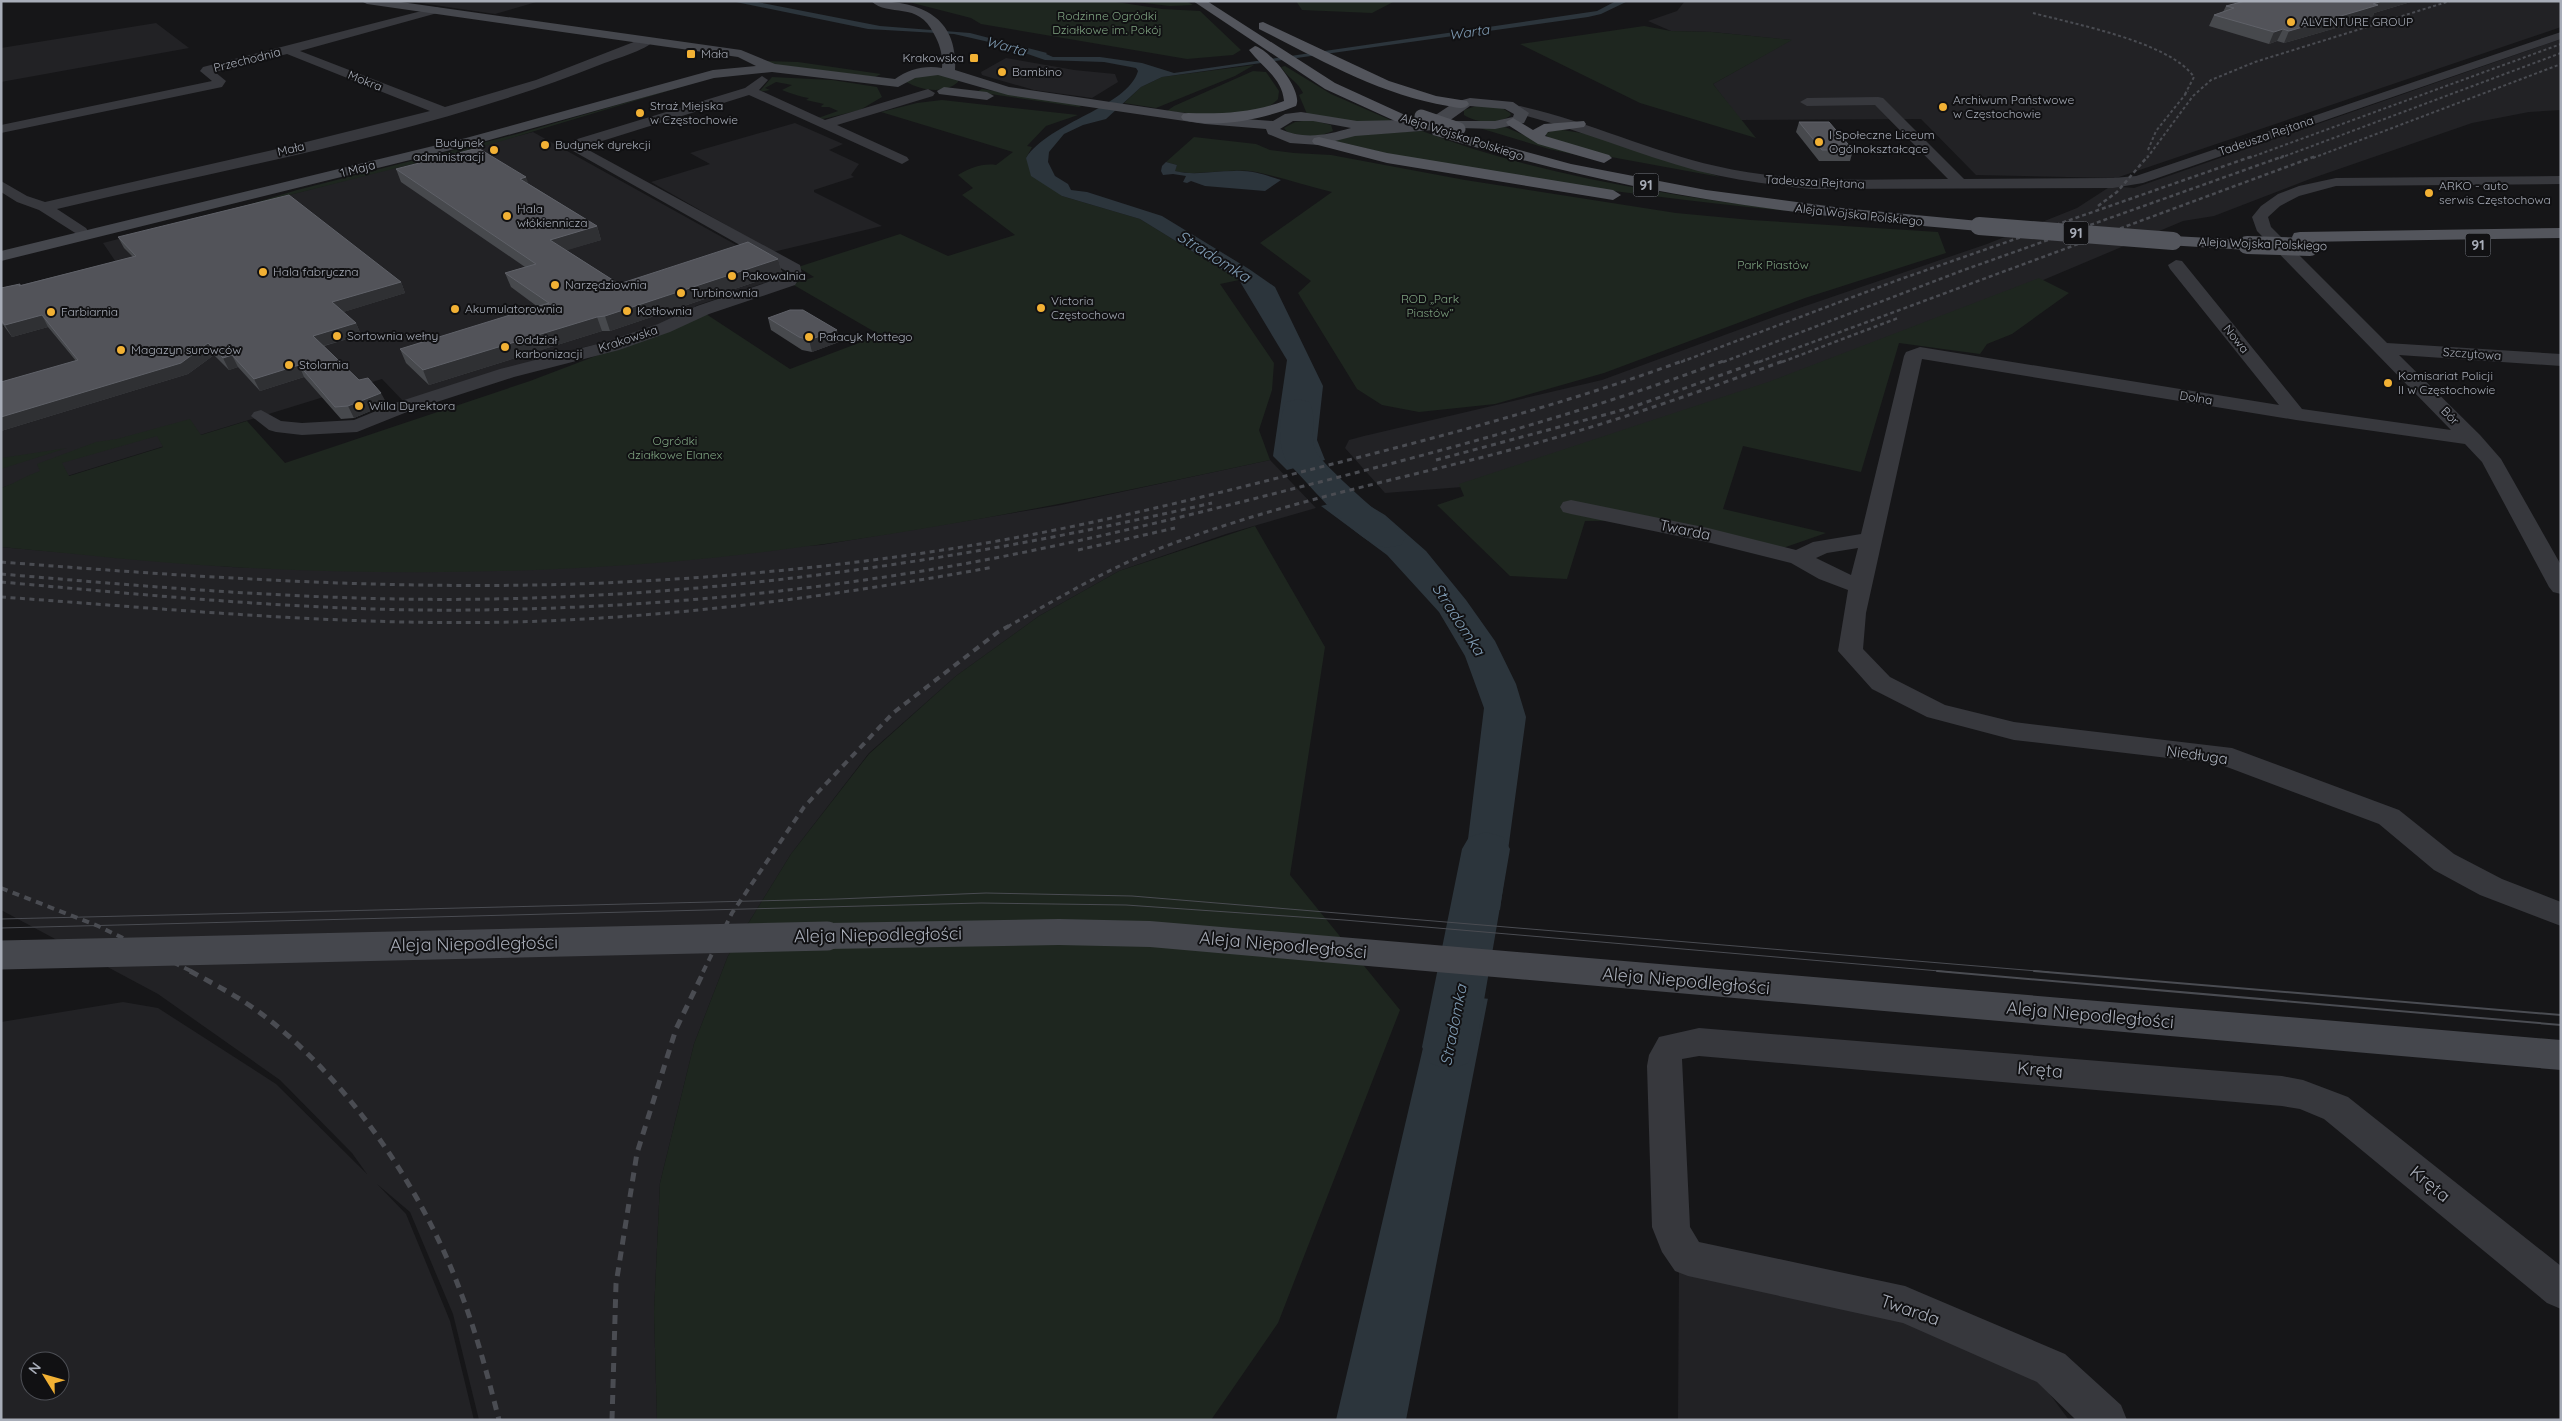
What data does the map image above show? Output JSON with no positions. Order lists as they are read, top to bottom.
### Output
{
  "streets": {
    "main road": [
      "Aleja Wojska Polskiego",
      "1 Maja",
      "91",
      "Krakowska",
      "Aleja Niepodległości"
    ],
    "street": [
      "Przechodnia",
      "Mokra",
      "Tadeusza Rejtana",
      "Mała",
      "Nowa",
      "Szczytowa",
      "Dolna",
      "Bór",
      "Twarda",
      "Niedługa",
      "Kręta"
    ]
  },
  "crossings": [
    ["Przechodnia", "Mokra"],
    ["Przechodnia", "Krakowska"],
    ["Mokra", "Mała"],
    ["Mała", "Krakowska"],
    ["1 Maja", "Krakowska"],
    ["Nowa", "Dolna"],
    ["Szczytowa", "Bór"],
    ["Dolna", "Bór"],
    ["Twarda", "Kręta"]
  ],
  "water": ["Warta", "Stradomka"],
  "parks": [
    "Rodzinne Ogródki Działkowe im. Pokój",
    "Park Piastów",
    "ROD „Park Piastów”",
    "Ogródki działkowe Elanex"
  ],
  "places": {
    "other": [
      "ALVENTURE GROUP",
      "Bambino",
      "Archiwum Państwowe w Częstochowie",
      "Straż Miejska w Częstochowie",
      "I Społeczne Liceum Ogólnokształcące",
      "Budynek dyrekcji",
      "Budynek administracji",
      "ARKO - auto serwis Częstochowa",
      "Hala włókiennicza",
      "Hala fabryczna",
      "Pakowalnia",
      "Narzędziownia",
      "Turbinownia",
      "Victoria Częstochowa",
      "Akumulatorownia",
      "Kotłownia",
      "Farbiarnia",
      "Sortownia wełny",
      "Pałacyk Mottego",
      "Oddział karbonizacji",
      "Magazyn surowców",
      "Stolarnia",
      "Komisariat Policji II w Częstochowie",
      "Willa Dyrektora"
    ],
    "transit": ["Mała", "Krakowska"]
  },
  "north": "top left"
}
